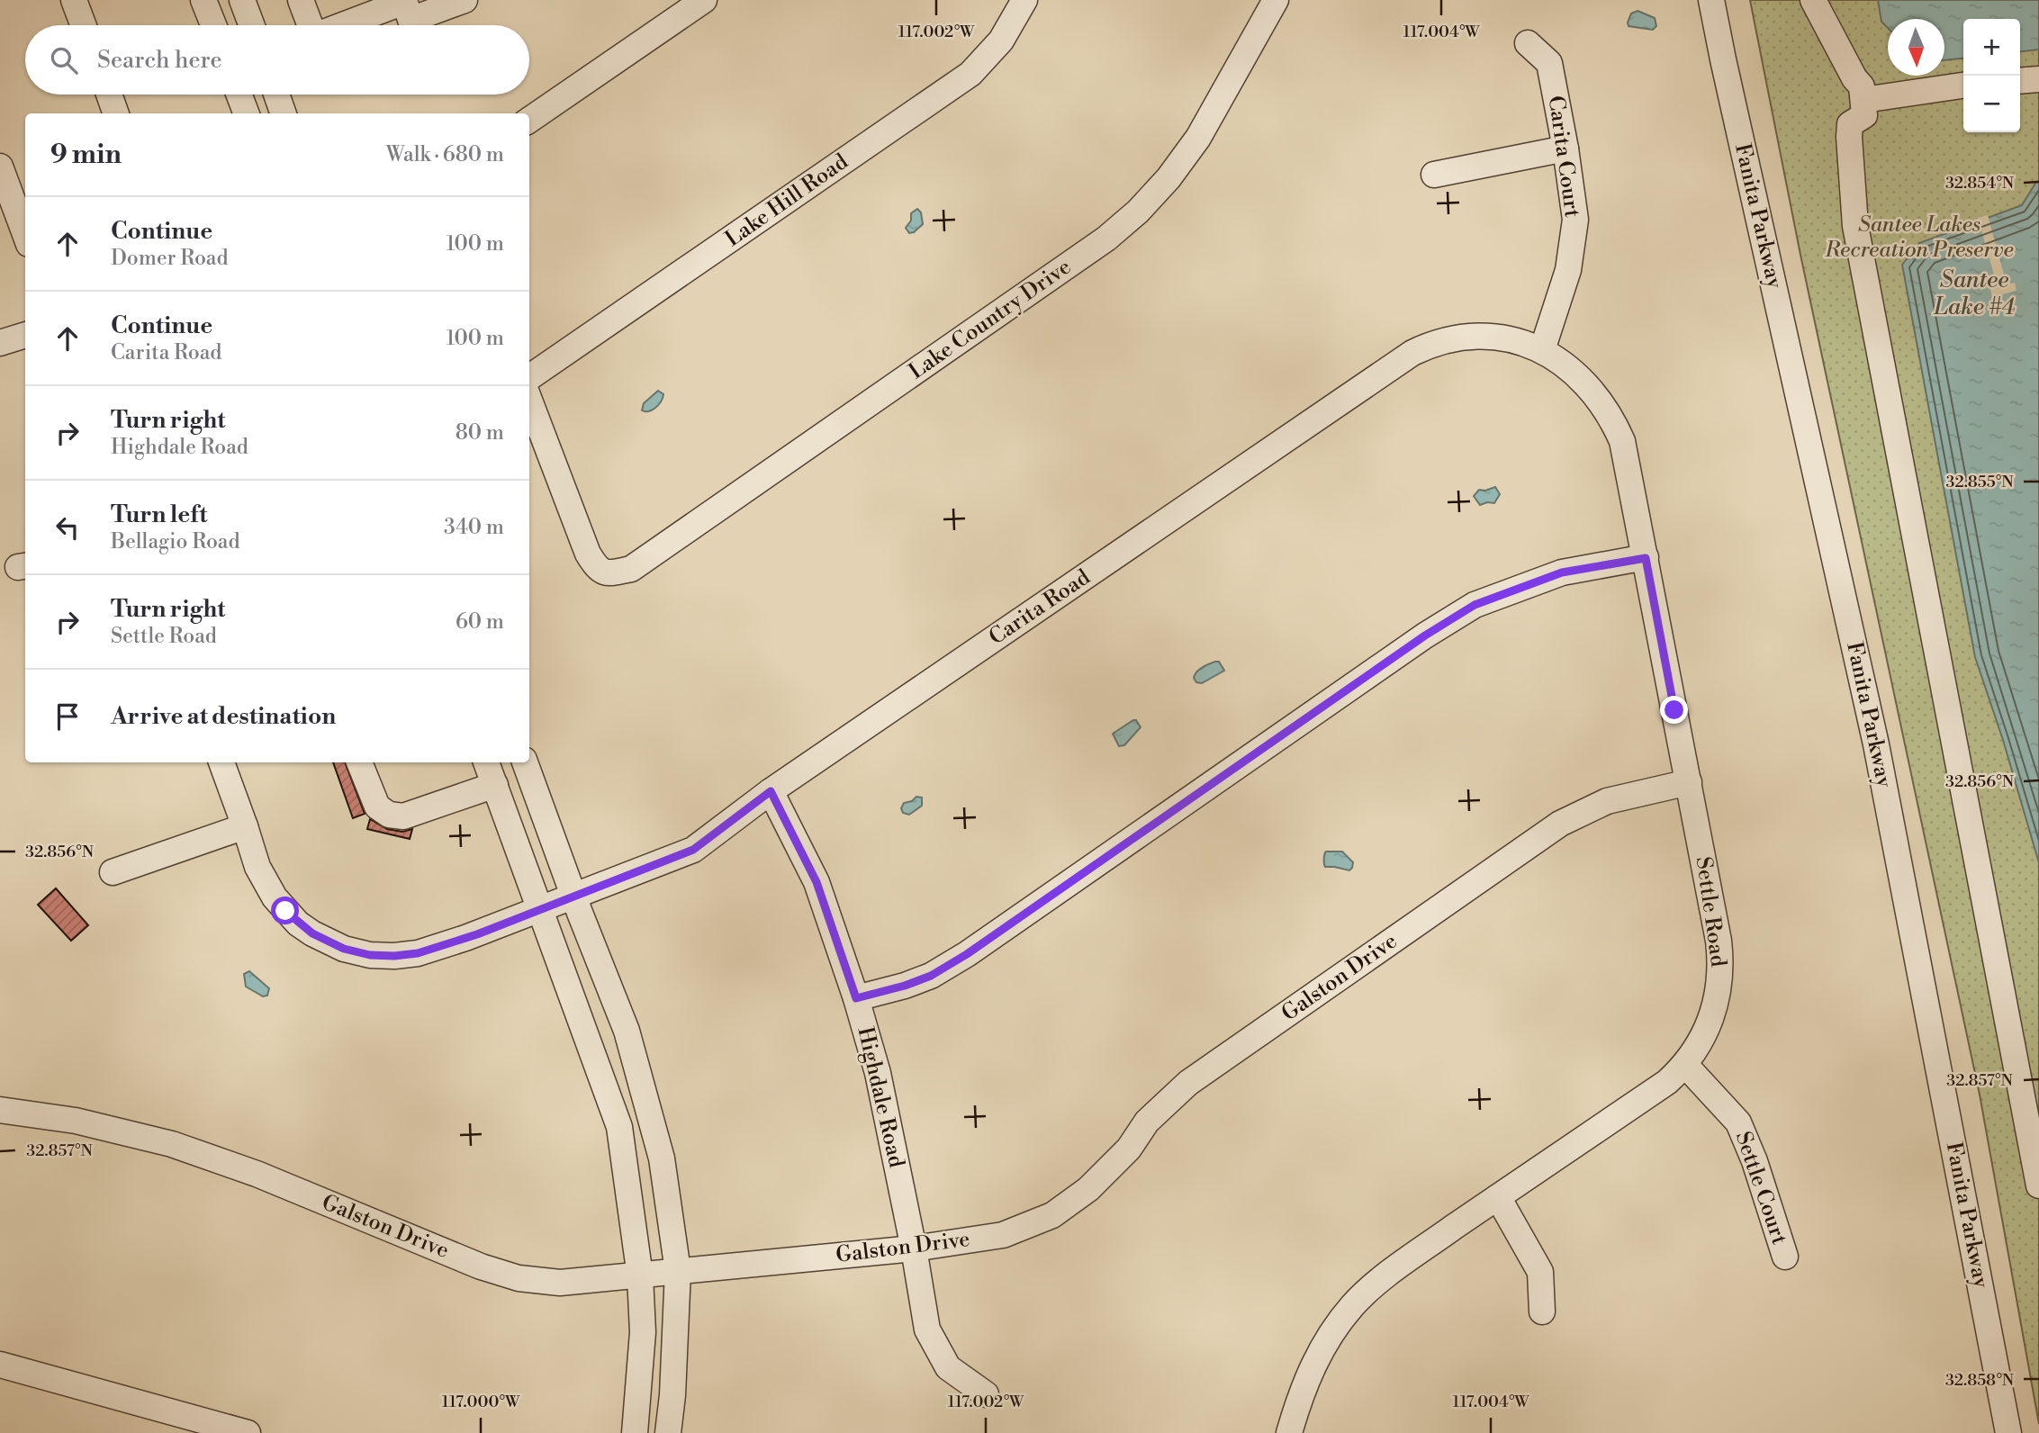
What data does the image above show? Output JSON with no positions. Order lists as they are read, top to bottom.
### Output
{
  "streets": {
    "street": [
      "Carita Court",
      "Lake Hill Road",
      "Fanita Parkway",
      "Lake Country Drive",
      "Carita Road",
      "Settle Road",
      "Galston Drive",
      "Highdale Road",
      "Settle Court"
    ]
  },
  "crossings": [
    ["Carita Court", "Carita Road"],
    ["Carita Court", "Settle Road"],
    ["Carita Road", "Settle Road"],
    ["Carita Road", "Highdale Road"],
    ["Settle Road", "Galston Drive"],
    ["Settle Road", "Settle Court"],
    ["Galston Drive", "Highdale Road"]
  ],
  "water": ["Santee Lake #4"],
  "parks": ["Santee Lakes Recreation Preserve"],
  "north": "bottom",
  "page": {
    "map_buttons": ["+", "−"],
    "search": "Search here",
    "heading": ["9 min", "Walk · 680 m"],
    "list": [
      ["Continue", "Domer Road", "100 m"],
      ["Continue", "Carita Road", "100 m"],
      ["Turn right", "Highdale Road", "80 m"],
      ["Turn left", "Bellagio Road", "340 m"],
      ["Turn right", "Settle Road", "60 m"],
      "Arrive at destination"
    ]
  },
  "coordinates": [
    "117.002°W",
    "117.004°W",
    "32.854°N",
    "32.855°N",
    "32.856°N",
    "32.857°N",
    "32.858°N",
    "117.000°W"
  ]
}
